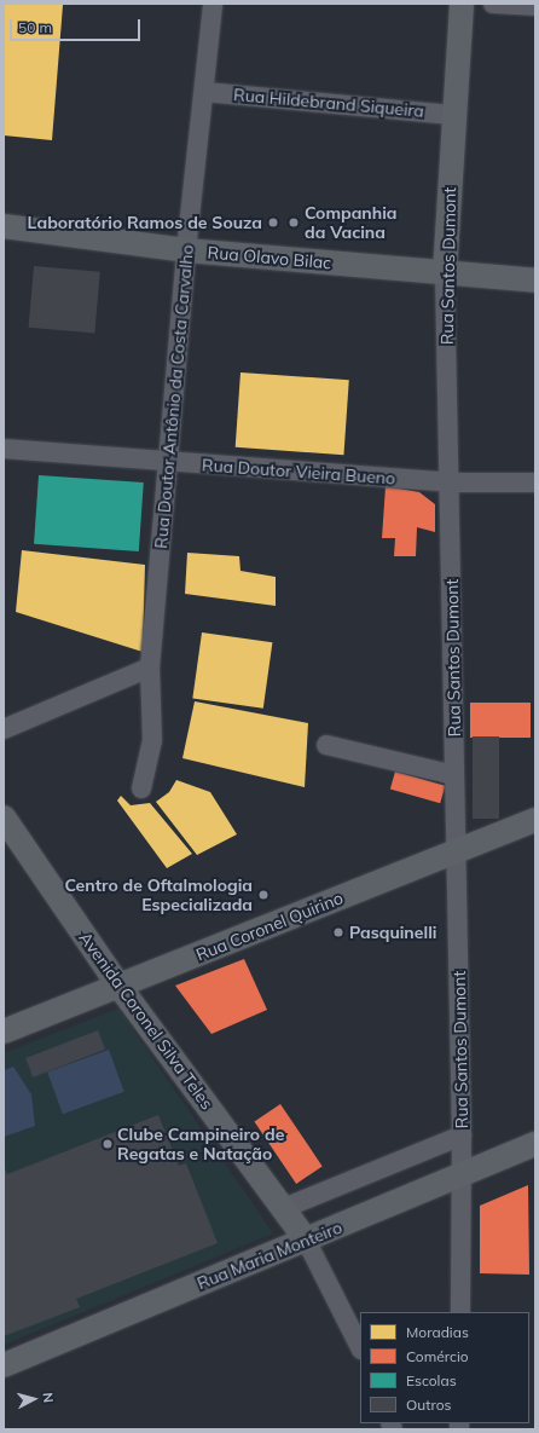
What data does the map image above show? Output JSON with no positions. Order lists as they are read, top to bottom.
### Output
{
  "streets": {
    "main road": [
      "Rua Olavo Bilac",
      "Rua Santos Dumont",
      "Rua Coronel Quirino",
      "Avenida Coronel Silva Teles",
      "Rua Maria Monteiro"
    ],
    "street": ["Rua Hildebrand Siqueira", "Rua Doutor Antônio da Costa Carvalho", "Rua Doutor Vieira Bueno"]
  },
  "crossings": [
    ["Rua Hildebrand Siqueira", "Rua Santos Dumont"],
    ["Rua Hildebrand Siqueira", "Rua Doutor Antônio da Costa Carvalho"],
    ["Rua Olavo Bilac", "Rua Santos Dumont"],
    ["Rua Olavo Bilac", "Rua Doutor Antônio da Costa Carvalho"],
    ["Rua Santos Dumont", "Rua Doutor Vieira Bueno"],
    ["Rua Santos Dumont", "Rua Coronel Quirino"],
    ["Rua Santos Dumont", "Rua Maria Monteiro"],
    ["Rua Doutor Antônio da Costa Carvalho", "Rua Doutor Vieira Bueno"],
    ["Rua Coronel Quirino", "Avenida Coronel Silva Teles"],
    ["Avenida Coronel Silva Teles", "Rua Maria Monteiro"]
  ],
  "places": [
    "Laboratório Ramos de Souza",
    "Companhia da Vacina",
    "Centro de Oftalmologia Especializada",
    "Pasquinelli",
    "Clube Campineiro de Regatas e Natação"
  ],
  "legend": [
    "Moradias",
    "Comércio",
    "Escolas",
    "Outros"
  ],
  "scale_bar": "50 m",
  "north": "right"
}
